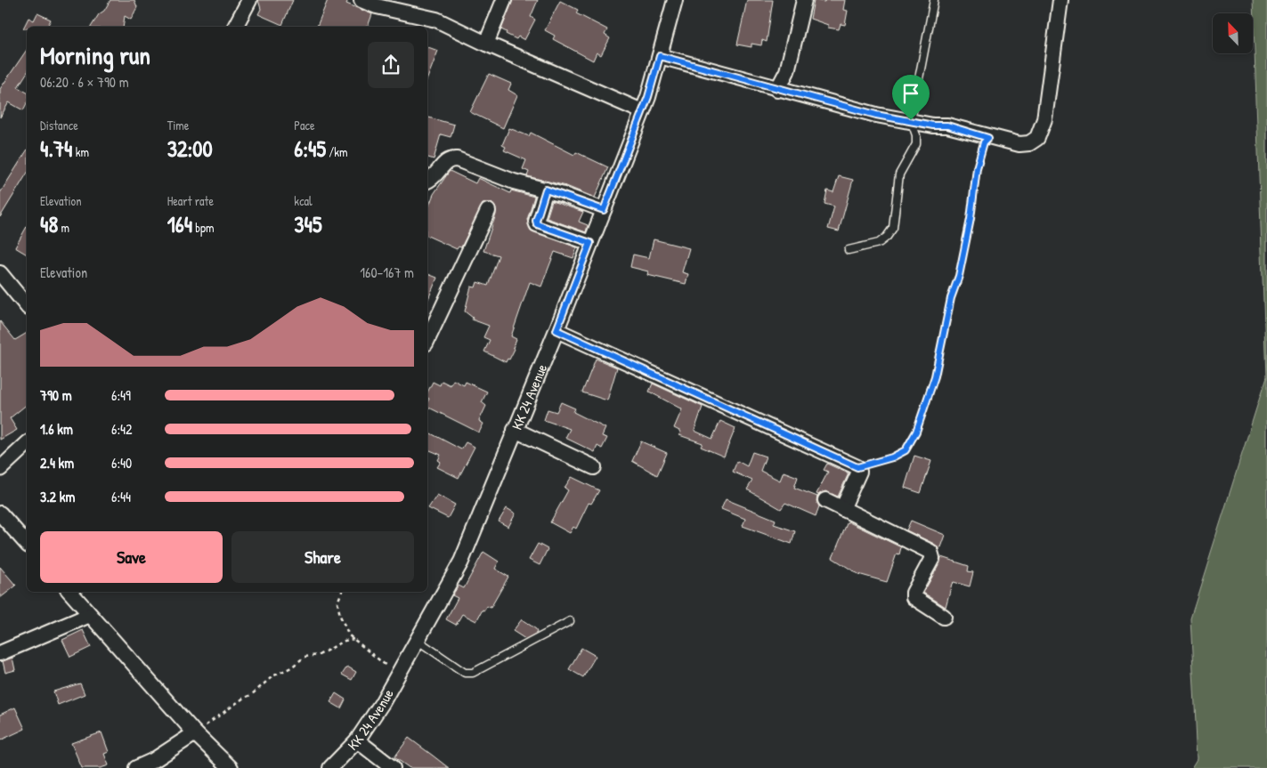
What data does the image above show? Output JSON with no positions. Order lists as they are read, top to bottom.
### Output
{
  "streets": {
    "street": ["KK 24 Avenue"]
  },
  "north": "top left",
  "page": {
    "heading": ["Morning run", "06:20 · 6 × 790 m"],
    "stats": [
      ["Distance", "4.74 km"],
      ["Time", "32:00"],
      ["Pace", "6:45 /km"],
      ["Elevation", "48 m"],
      ["Heart rate", "164 bpm"],
      ["kcal", "345"]
    ],
    "chart": ["Elevation", "160–167 m"],
    "list": [
      {
        "name": "790 m",
        "note": "6:49"
      },
      {
        "name": "1.6 km",
        "note": "6:42"
      },
      {
        "name": "2.4 km",
        "note": "6:40"
      },
      {
        "name": "3.2 km",
        "note": "6:44"
      }
    ],
    "buttons": ["Save", "Share"]
  }
}
